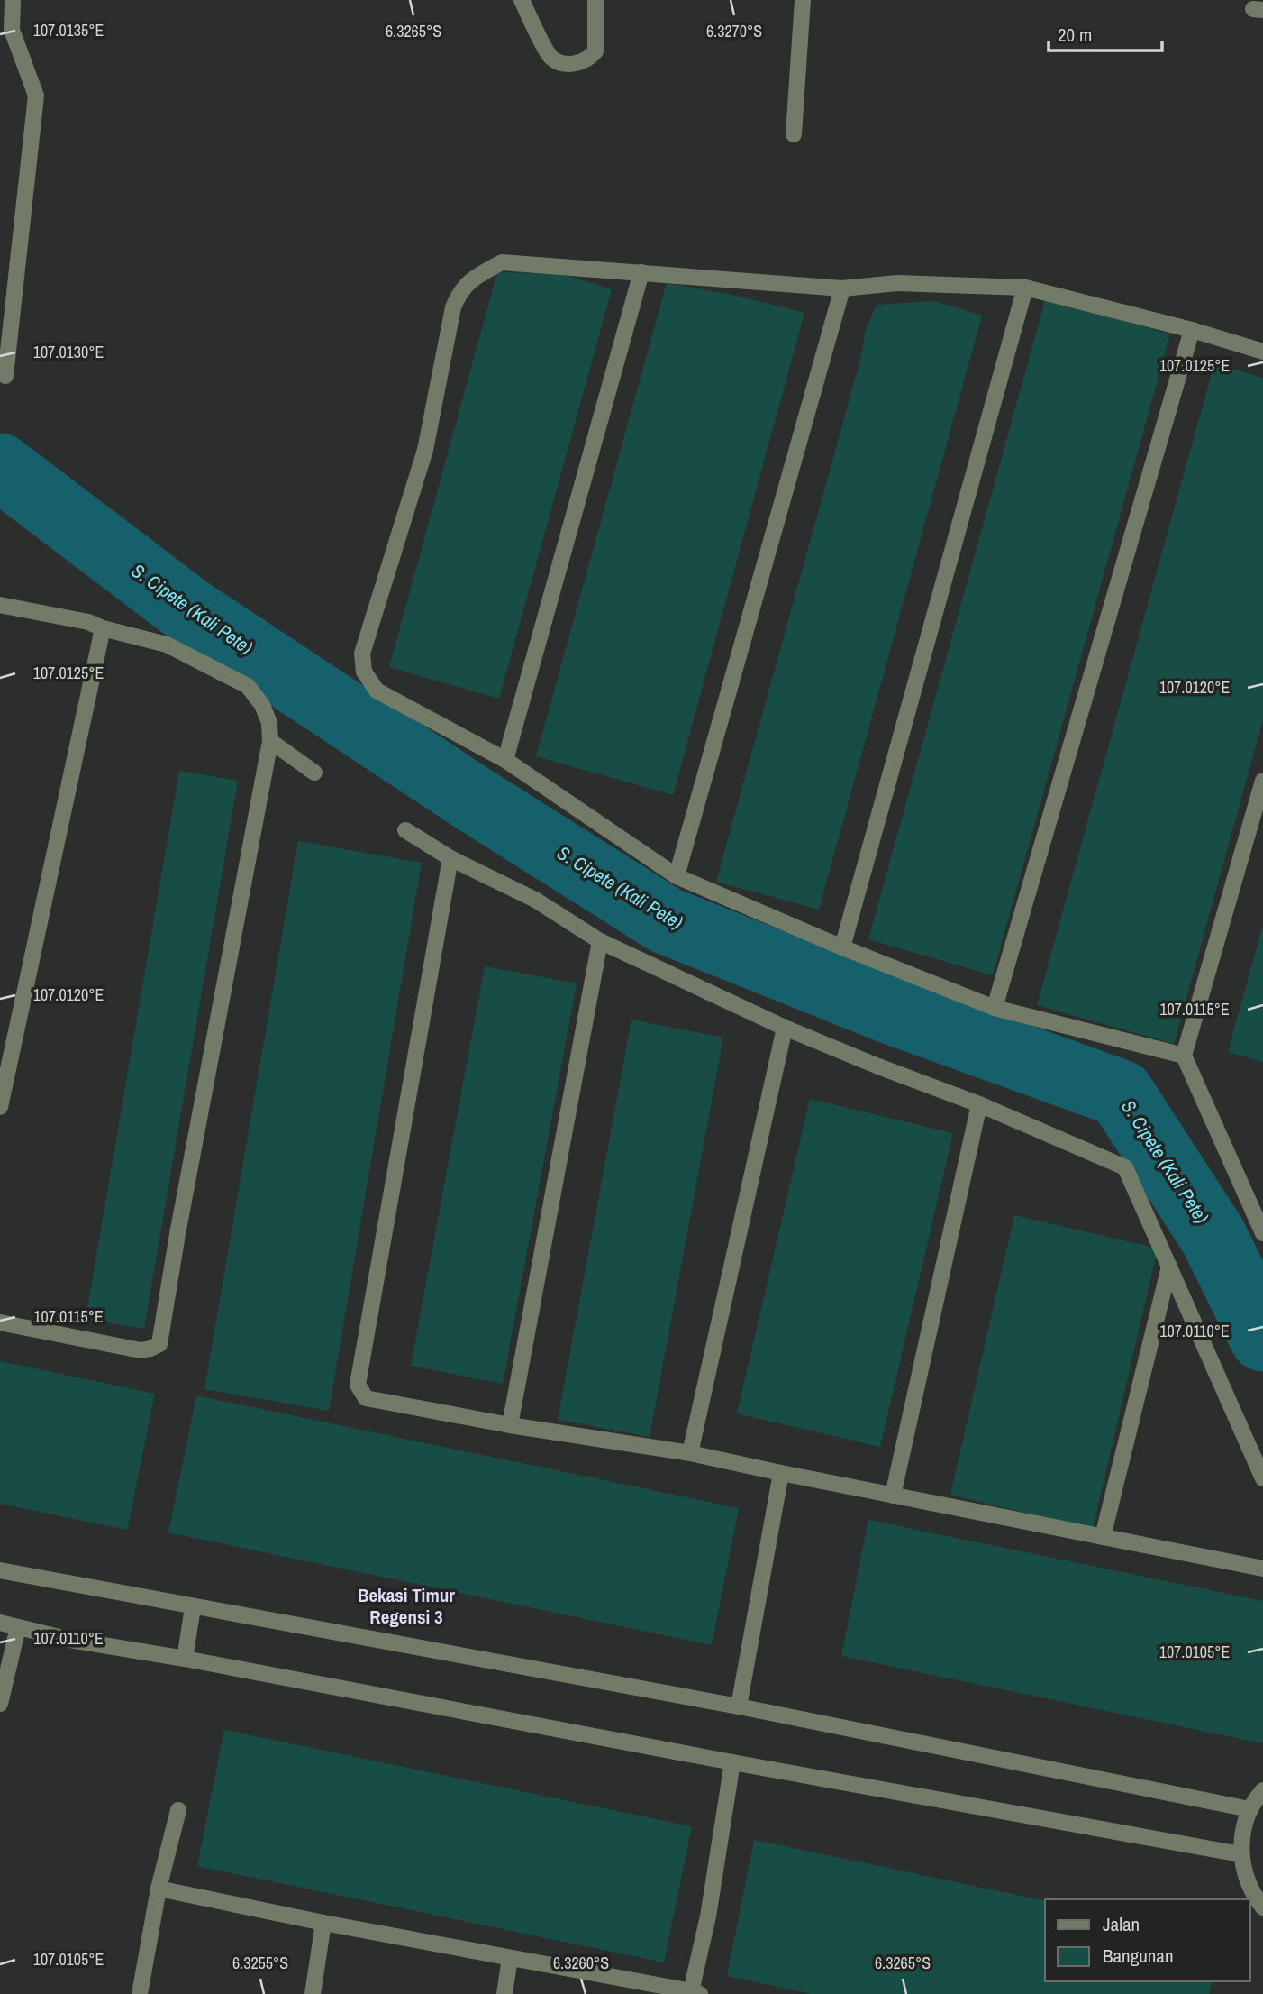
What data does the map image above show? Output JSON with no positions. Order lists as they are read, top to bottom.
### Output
{
  "districts": ["Bekasi Timur Regensi 3"],
  "water": ["S. Cipete (Kali Pete)"],
  "legend": ["Jalan", "Bangunan"],
  "scale_bar": "20 m",
  "coordinates": [
    "107.0135°E",
    "6.3265°S",
    "6.3270°S",
    "107.0130°E",
    "107.0125°E",
    "107.0120°E",
    "107.0115°E",
    "107.0110°E",
    "107.0105°E",
    "6.3255°S",
    "6.3260°S"
  ]
}
